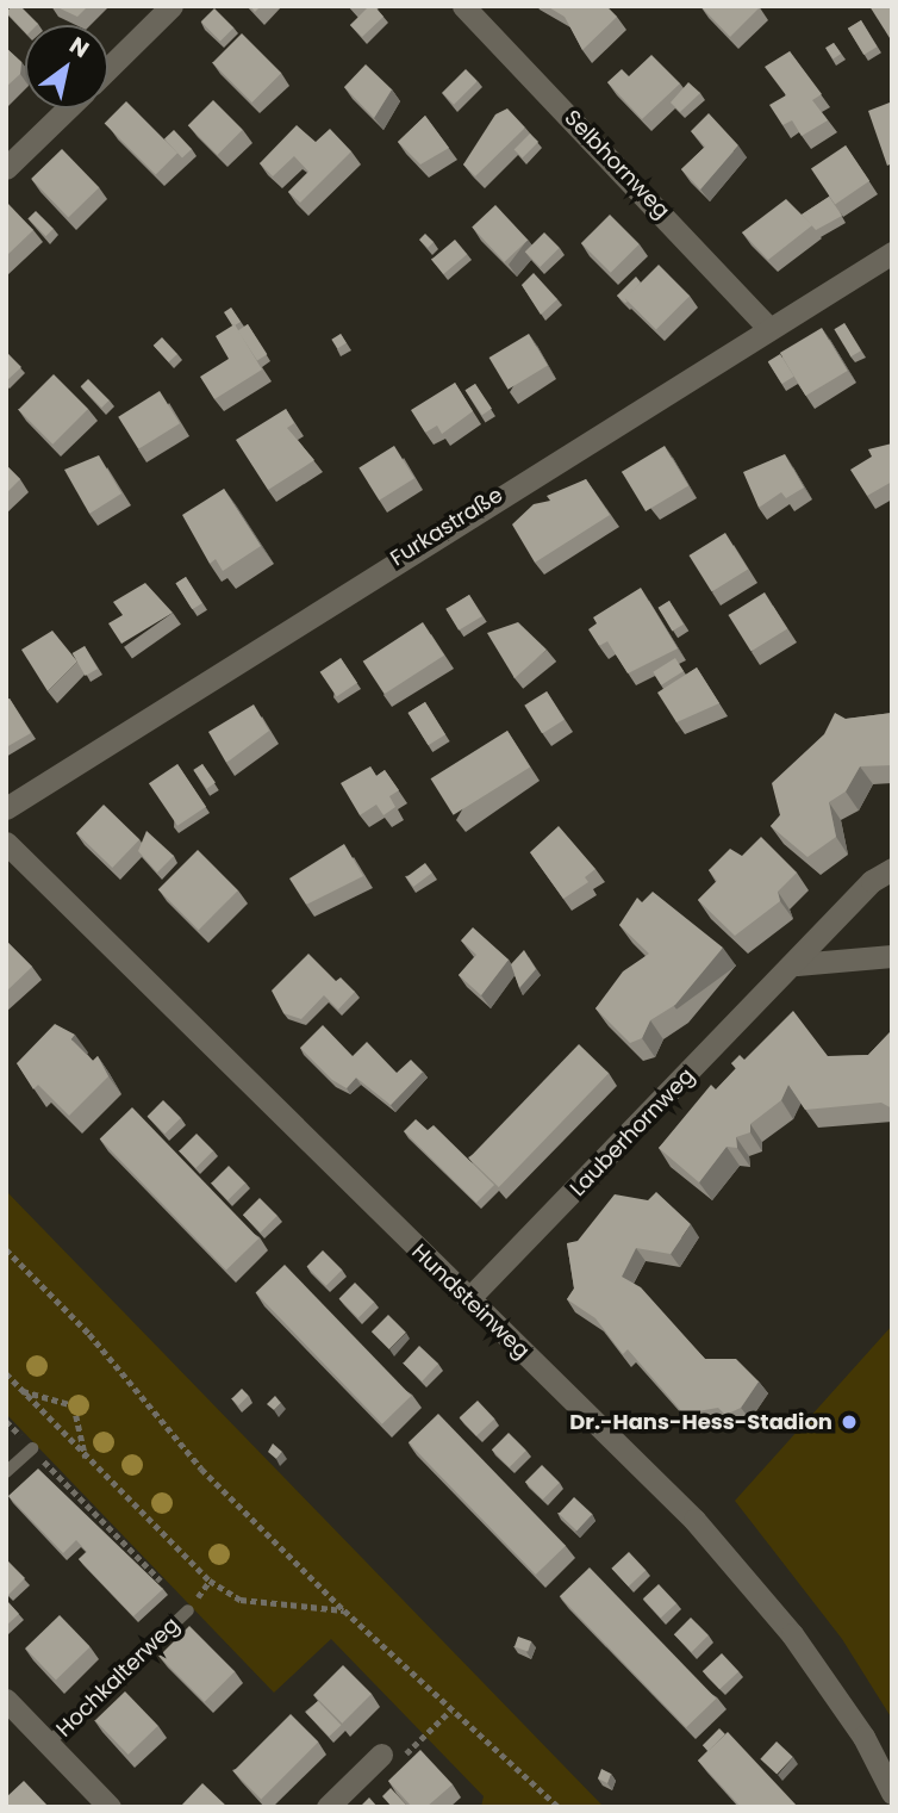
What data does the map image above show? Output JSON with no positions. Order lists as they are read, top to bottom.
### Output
{
  "streets": {
    "street": [
      "Selbhornweg",
      "Furkastraße",
      "Lauberhornweg",
      "Hundsteinweg",
      "Hochkalterweg"
    ]
  },
  "crossings": [
    ["Selbhornweg", "Furkastraße"],
    ["Lauberhornweg", "Hundsteinweg"]
  ],
  "places": ["Dr.-Hans-Hess-Stadion"],
  "north": "top right"
}
